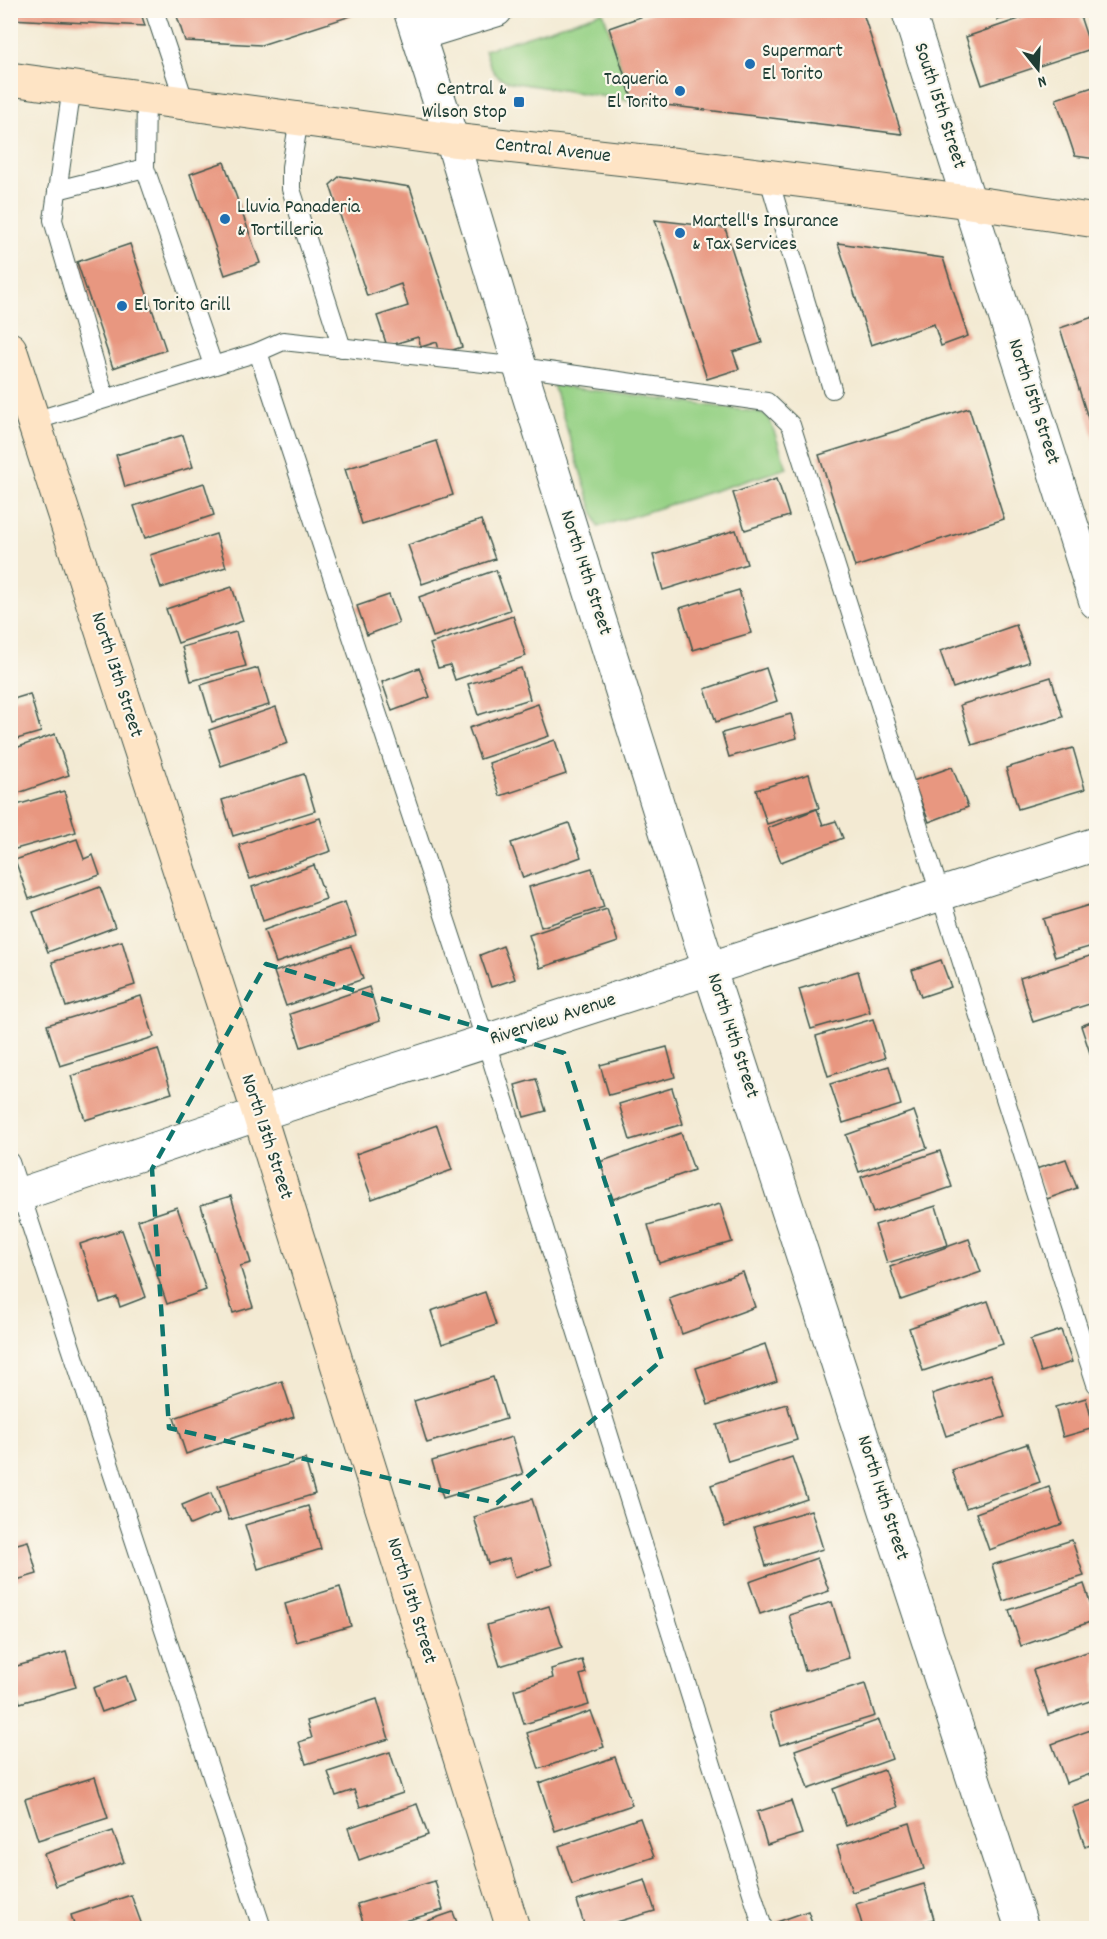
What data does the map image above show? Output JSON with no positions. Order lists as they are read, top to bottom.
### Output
{
  "streets": {
    "street": [
      "South 15th Street",
      "Central Avenue",
      "North 15th Street",
      "North 14th Street",
      "North 13th Street",
      "Riverview Avenue"
    ]
  },
  "crossings": [
    ["South 15th Street", "Central Avenue"],
    ["South 15th Street", "North 15th Street"],
    ["Central Avenue", "North 15th Street"],
    ["Central Avenue", "North 14th Street"],
    ["North 14th Street", "Riverview Avenue"],
    ["North 13th Street", "Riverview Avenue"]
  ],
  "places": {
    "other": [
      "Supermart El Torito",
      "Taqueria El Torito",
      "Lluvia Panaderia & Tortilleria",
      "Martell's Insurance & Tax Services",
      "El Torito Grill"
    ],
    "transit": ["Central & Wilson Stop"]
  },
  "north": "bottom"
}
